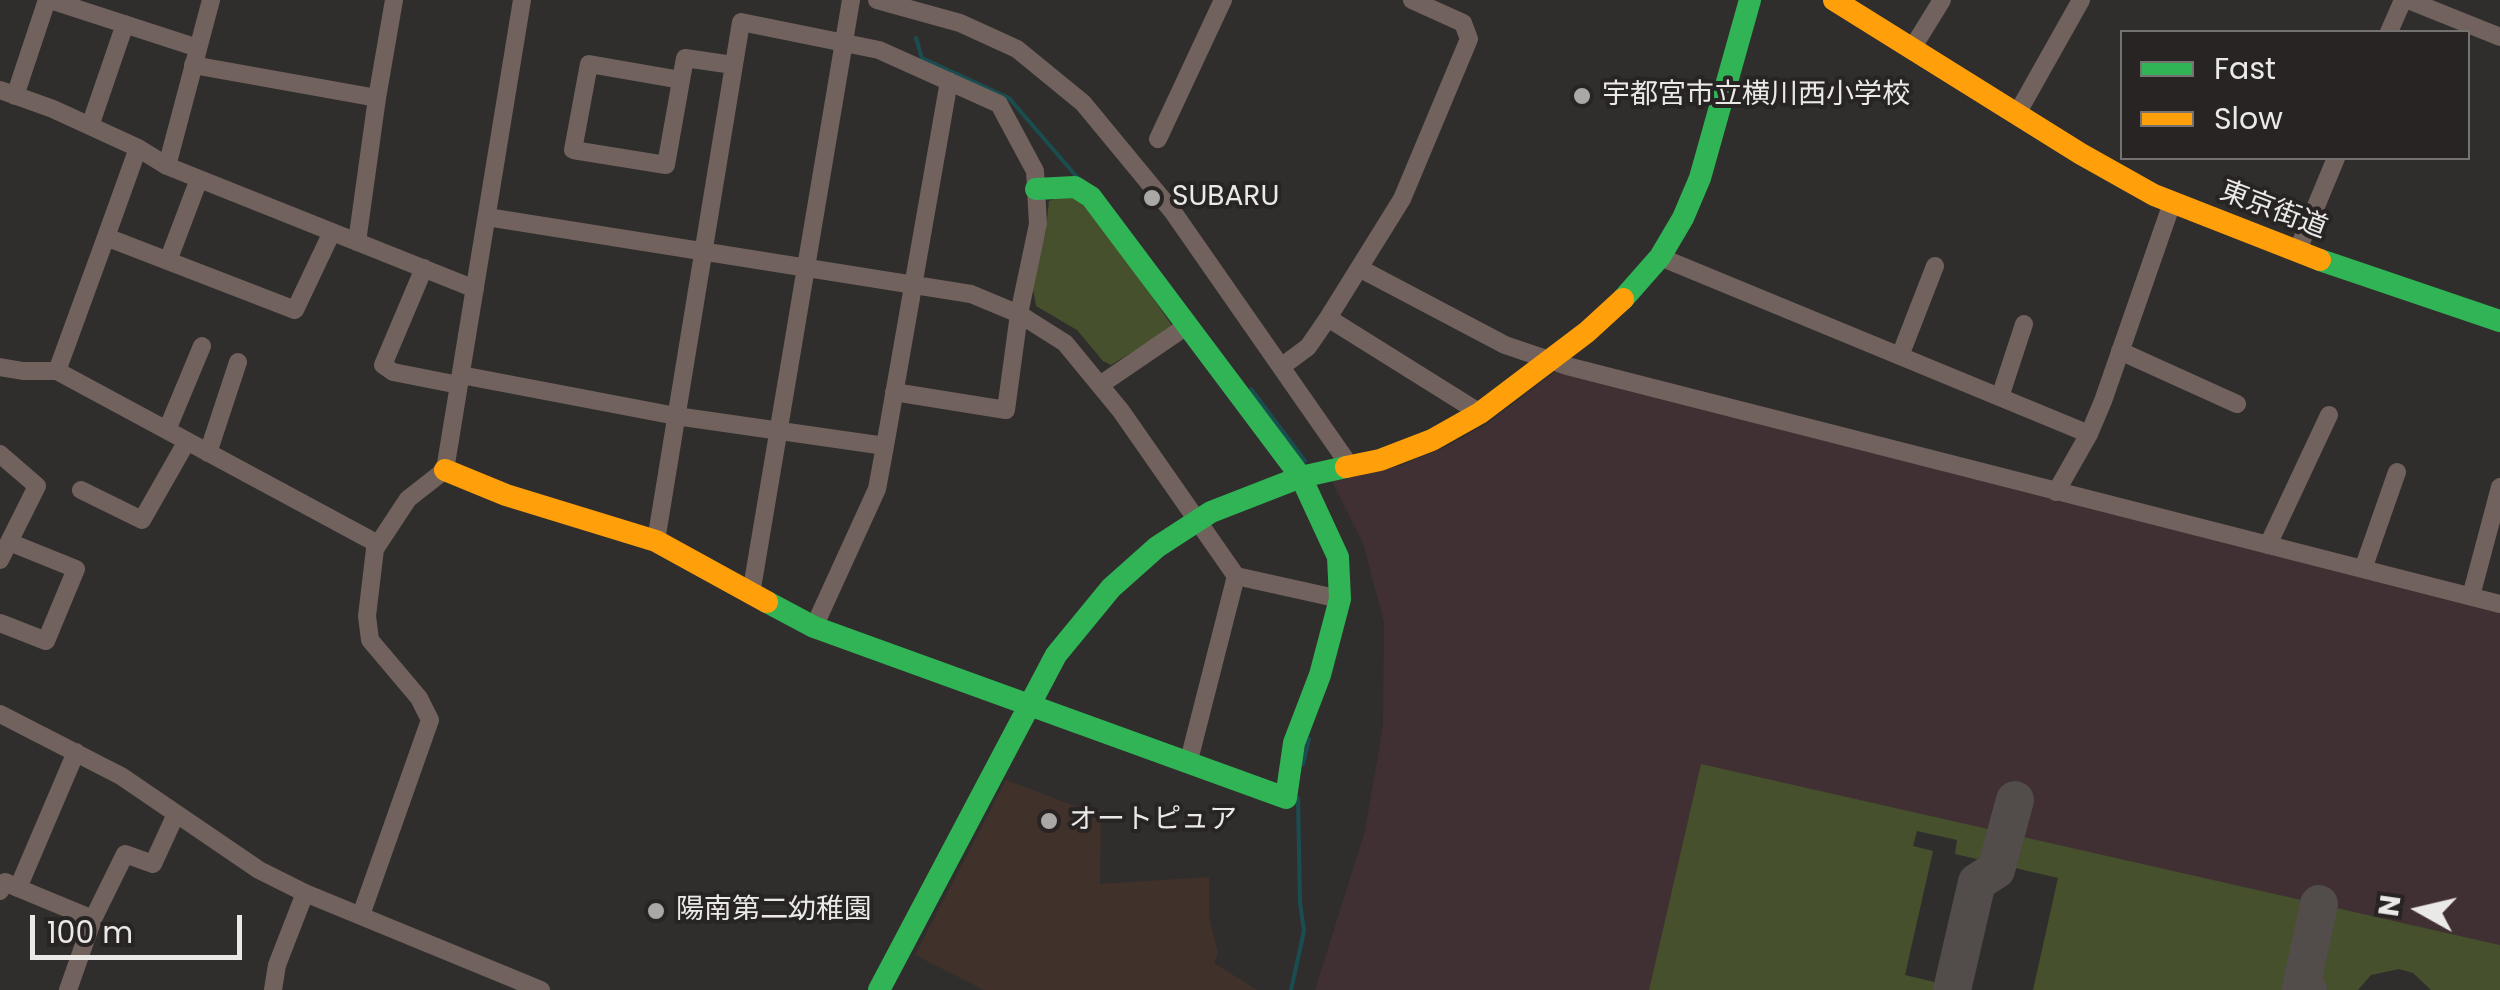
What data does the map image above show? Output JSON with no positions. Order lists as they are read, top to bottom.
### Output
{
  "streets": {
    "main road": ["東京街道"]
  },
  "places": [
    "宇都宮市立横川西小学校",
    "SUBARU",
    "オートピュア",
    "陽南第二幼稚園"
  ],
  "legend": ["Fast", "Slow"],
  "scale_bar": "100 m",
  "north": "left"
}
